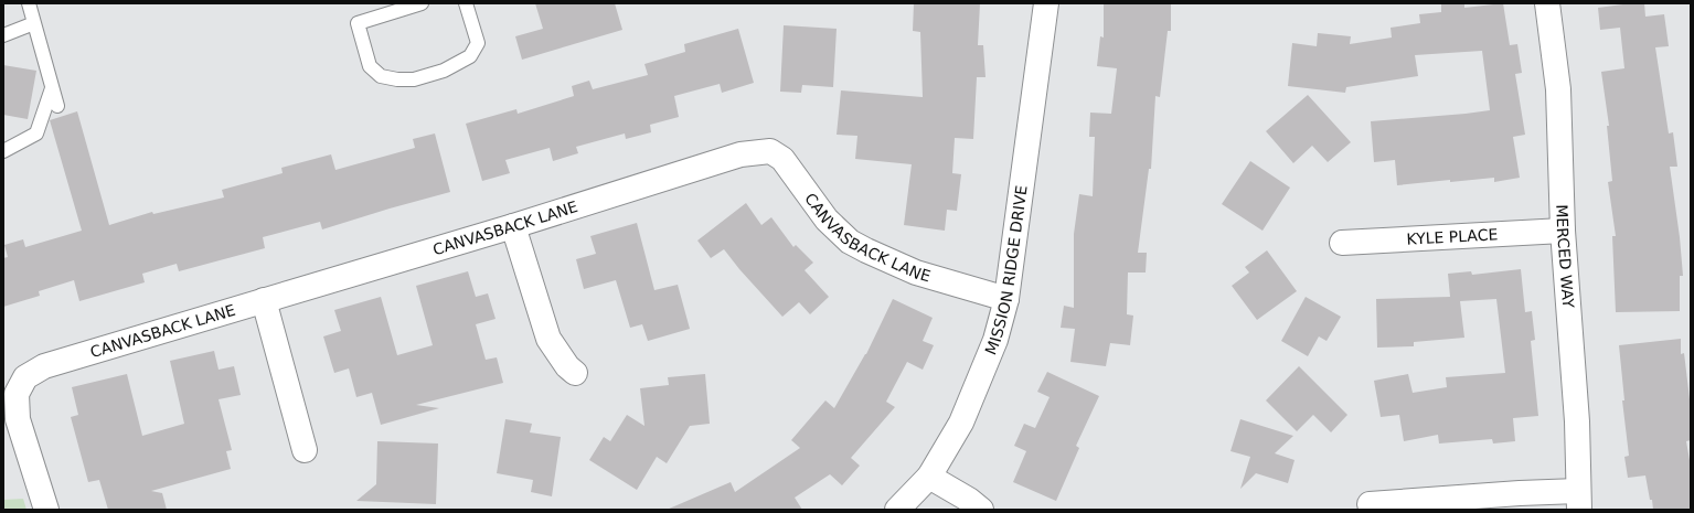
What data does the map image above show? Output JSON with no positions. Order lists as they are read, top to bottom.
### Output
{
  "streets": {
    "street": [
      "CANVASBACK LANE",
      "KYLE PLACE",
      "MERCED WAY",
      "MISSION RIDGE DRIVE"
    ]
  },
  "crossings": [
    ["CANVASBACK LANE", "MISSION RIDGE DRIVE"],
    ["KYLE PLACE", "MERCED WAY"]
  ]
}
